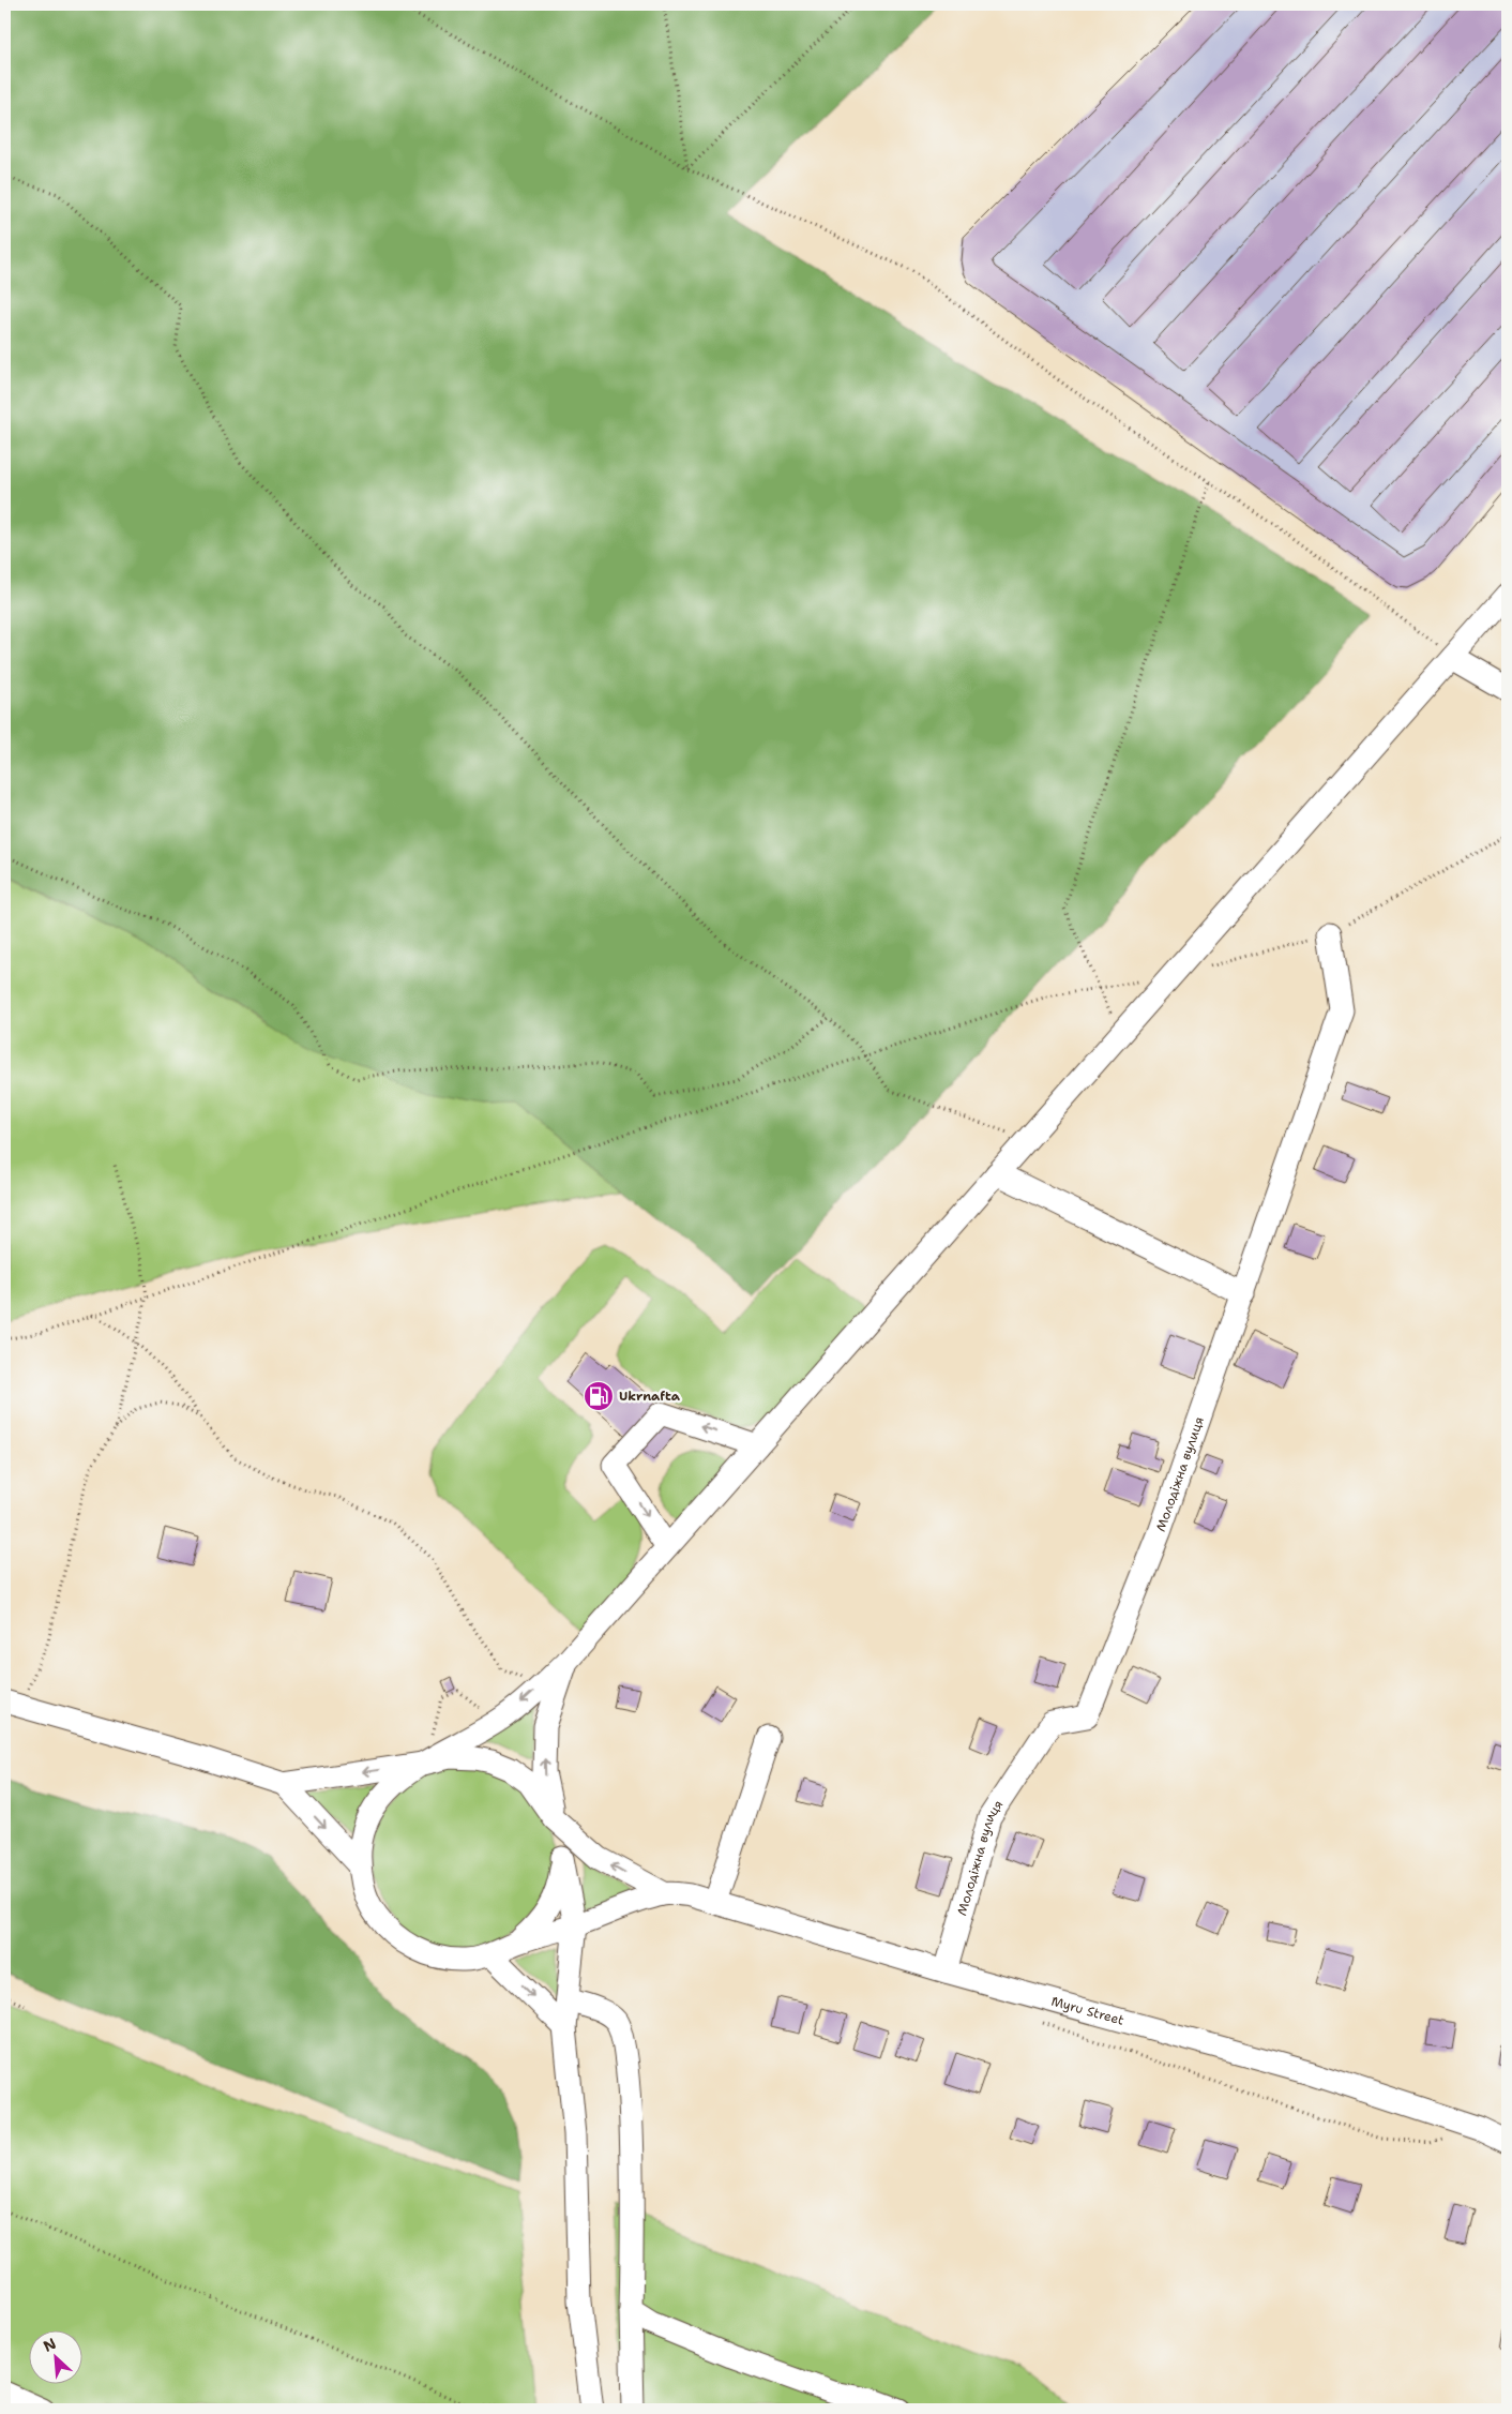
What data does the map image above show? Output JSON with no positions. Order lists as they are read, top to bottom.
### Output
{
  "streets": {
    "street": ["Молодіжна вулиця", "Myru Street"]
  },
  "crossings": [
    ["Молодіжна вулиця", "Myru Street"]
  ],
  "places": {
    "fuel station": ["Ukrnafta"]
  },
  "north": "top left"
}
